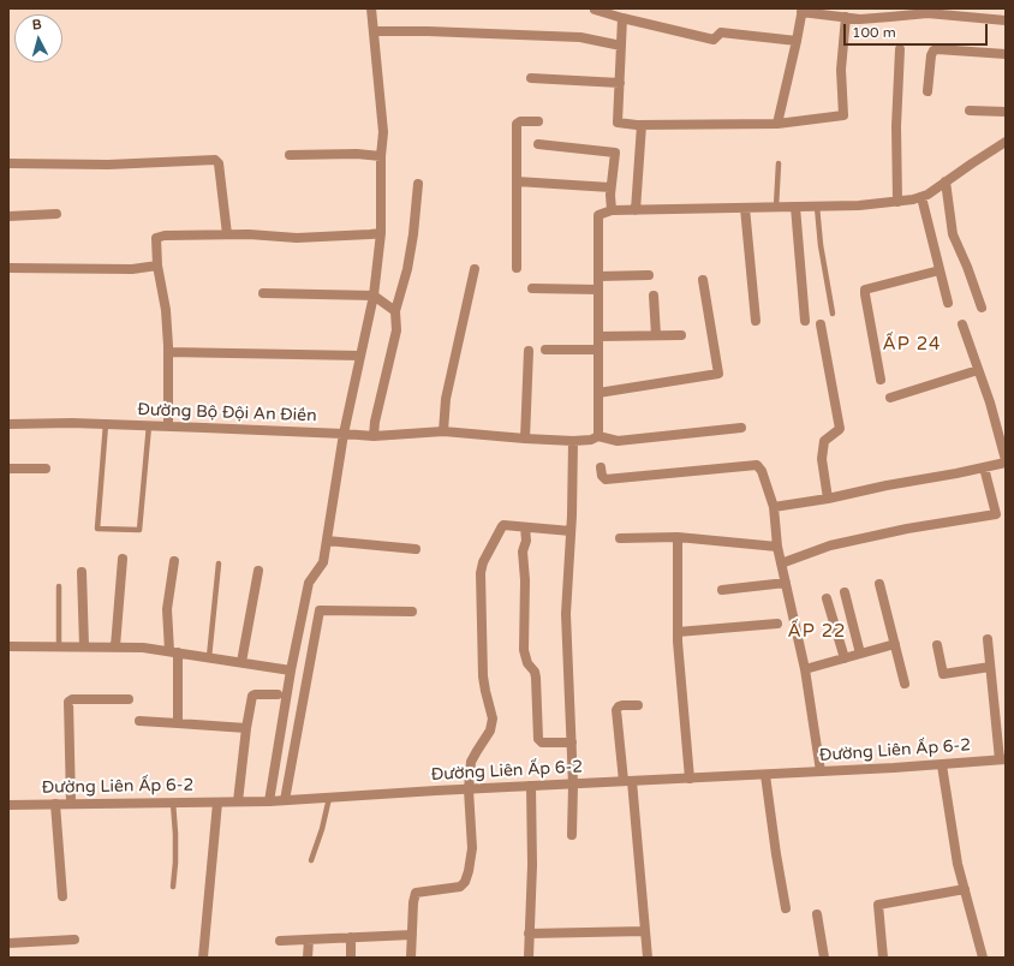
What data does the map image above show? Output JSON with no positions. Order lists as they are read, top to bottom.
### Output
{
  "streets": {
    "street": ["Đường Bộ Đội An Điền", "Đường Liên Ấp 6-2"]
  },
  "districts": ["ẤP 24", "ẤP 22"],
  "scale_bar": "100 m",
  "north": "top"
}
